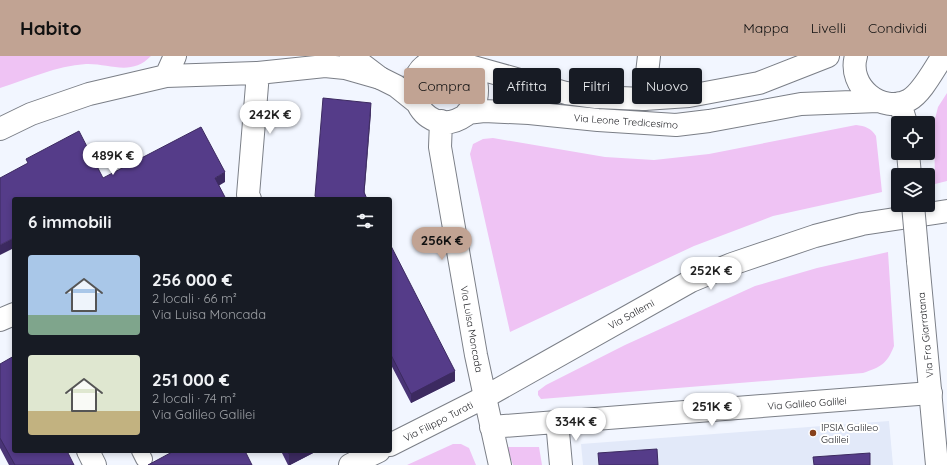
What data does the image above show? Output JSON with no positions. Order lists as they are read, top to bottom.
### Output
{
  "streets": {
    "street": [
      "Via Leone Tredicesimo",
      "Via Sallemi",
      "Via Luisa Moncada",
      "Via Fra Giarratana",
      "Via Galileo Galilei",
      "Via Filippo Turati"
    ]
  },
  "crossings": [
    ["Via Sallemi", "Via Luisa Moncada"],
    ["Via Sallemi", "Via Filippo Turati"],
    ["Via Luisa Moncada", "Via Galileo Galilei"],
    ["Via Luisa Moncada", "Via Filippo Turati"],
    ["Via Fra Giarratana", "Via Galileo Galilei"]
  ],
  "places": ["IPSIA Galileo Galilei"],
  "page": {
    "header": "Habito",
    "nav": ["Mappa", "Livelli", "Condividi"],
    "chip": [
      "Compra",
      "Affitta",
      "Filtri",
      "Nuovo"
    ],
    "price": [
      "242K €",
      "489K €",
      "256K €",
      "252K €",
      "251K €",
      "334K €"
    ],
    "heading": "6 immobili",
    "list": [
      {
        "name": "256 000 €",
        "note": "2 locali · 66 m² · Via Luisa Moncada"
      },
      {
        "name": "251 000 €",
        "note": "2 locali · 74 m² · Via Galileo Galilei"
      }
    ]
  }
}
